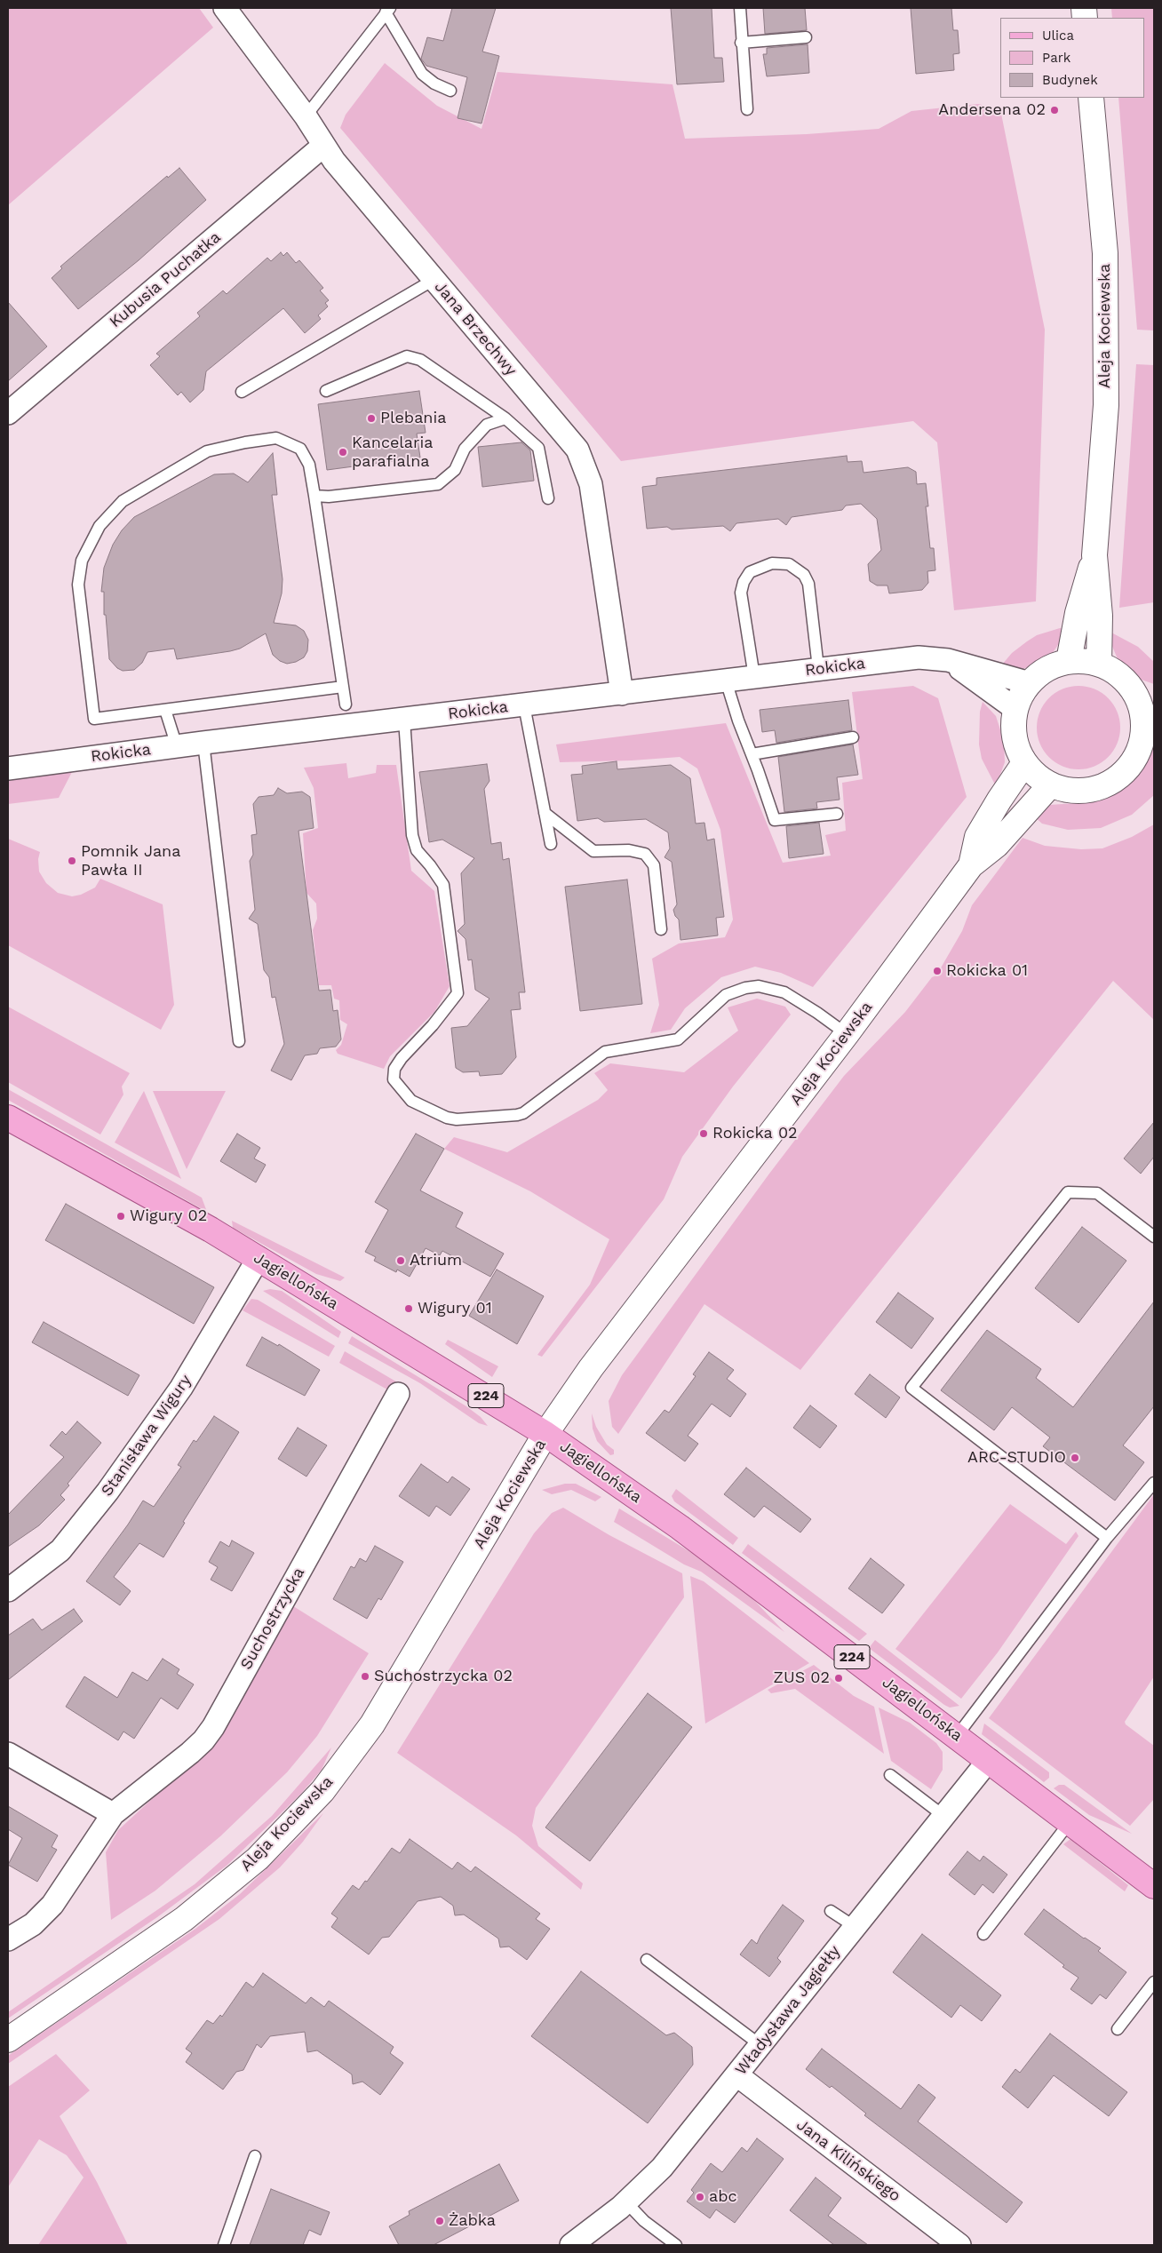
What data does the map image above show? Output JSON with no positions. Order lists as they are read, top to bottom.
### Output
{
  "streets": {
    "main road": ["Jagiellońska", "224"],
    "street": [
      "Kubusia Puchatka",
      "Aleja Kociewska",
      "Jana Brzechwy",
      "Rokicka",
      "Stanisława Wigury",
      "Suchostrzycka",
      "Władysława Jagiełły",
      "Jana Kilińskiego"
    ]
  },
  "crossings": [
    ["Kubusia Puchatka", "Jana Brzechwy"],
    ["Aleja Kociewska", "Rokicka"],
    ["Aleja Kociewska", "Jagiellońska"],
    ["Jana Brzechwy", "Rokicka"],
    ["Jagiellońska", "Stanisława Wigury"],
    ["Jagiellońska", "Władysława Jagiełły"],
    ["Władysława Jagiełły", "Jana Kilińskiego"]
  ],
  "places": [
    "Andersena 02",
    "Plebania",
    "Kancelaria parafialna",
    "Pomnik Jana Pawła II",
    "Rokicka 01",
    "Rokicka 02",
    "Wigury 02",
    "Atrium",
    "Wigury 01",
    "ARC-STUDIO",
    "Suchostrzycka 02",
    "ZUS 02",
    "abc",
    "Żabka"
  ],
  "legend": ["Ulica", "Park", "Budynek"]
}
